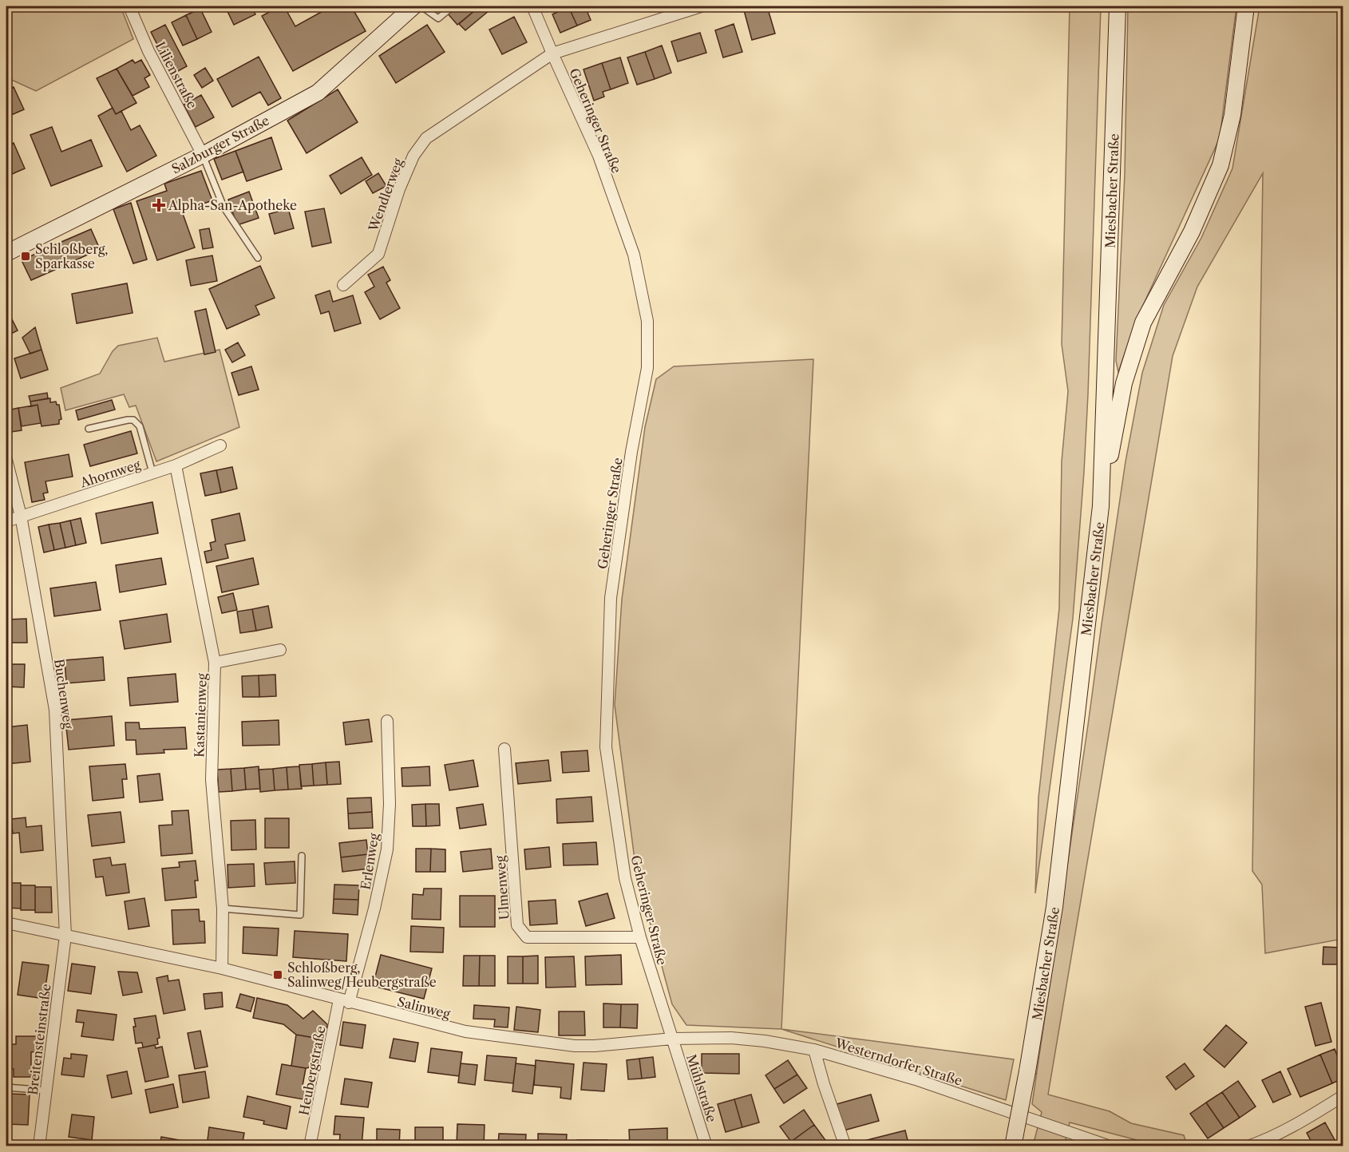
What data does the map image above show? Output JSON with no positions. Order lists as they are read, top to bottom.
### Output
{
  "streets": {
    "main road": ["Salzburger Straße", "Miesbacher Straße"],
    "street": [
      "Lilienstraße",
      "Geheringer Straße",
      "Wendlerweg",
      "Ahornweg",
      "Buchenweg",
      "Kastanienweg",
      "Erlenweg",
      "Ulmenweg",
      "Salinweg",
      "Breitensteinstraße",
      "Westerndorfer Straße",
      "Heubergstraße",
      "Mühlstraße"
    ]
  },
  "crossings": [
    ["Lilienstraße", "Salzburger Straße"],
    ["Geheringer Straße", "Wendlerweg"],
    ["Geheringer Straße", "Ulmenweg"],
    ["Geheringer Straße", "Salinweg"],
    ["Geheringer Straße", "Westerndorfer Straße"],
    ["Geheringer Straße", "Mühlstraße"],
    ["Ahornweg", "Buchenweg"],
    ["Ahornweg", "Kastanienweg"],
    ["Buchenweg", "Salinweg"],
    ["Buchenweg", "Breitensteinstraße"],
    ["Kastanienweg", "Salinweg"],
    ["Erlenweg", "Salinweg"],
    ["Erlenweg", "Heubergstraße"],
    ["Salinweg", "Breitensteinstraße"],
    ["Salinweg", "Westerndorfer Straße"],
    ["Salinweg", "Heubergstraße"],
    ["Salinweg", "Mühlstraße"],
    ["Westerndorfer Straße", "Mühlstraße"]
  ],
  "places": {
    "health": ["Alpha-San-Apotheke"],
    "transit": ["Schloßberg, Sparkasse", "Schloßberg, Salinweg/Heubergstraße"]
  }
}
